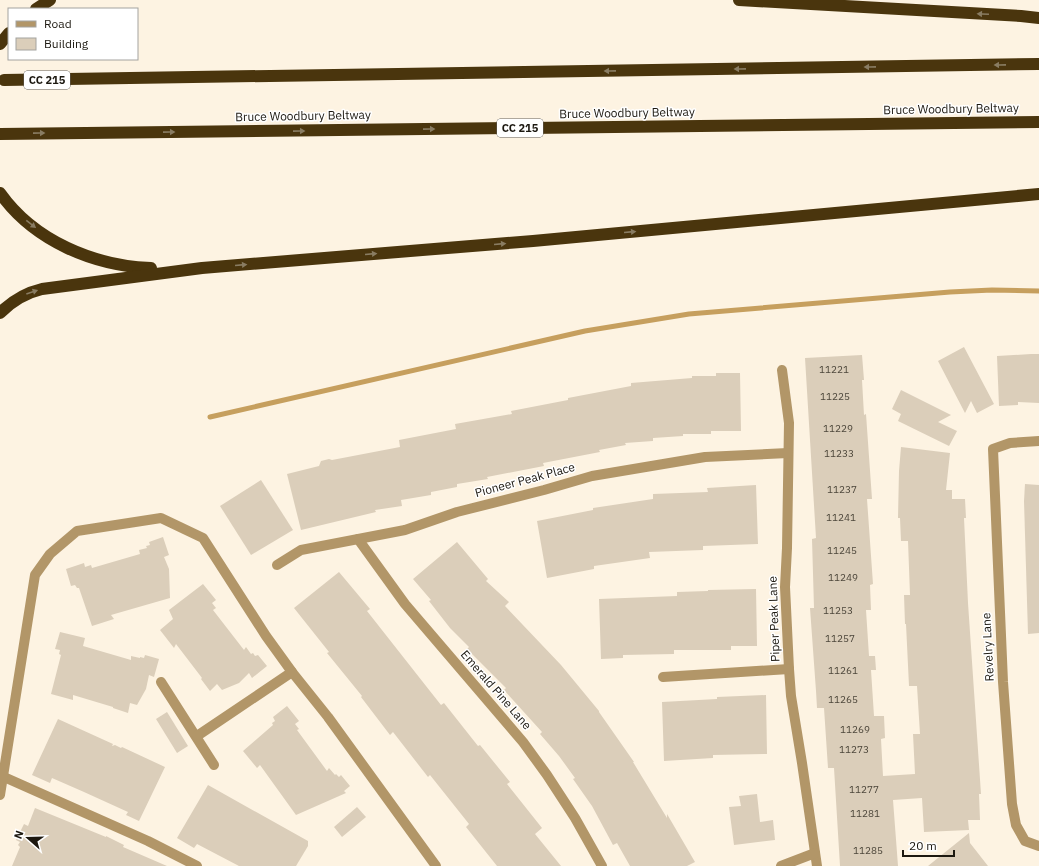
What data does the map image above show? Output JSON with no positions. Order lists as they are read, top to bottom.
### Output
{
  "streets": {
    "highway": ["CC 215", "Bruce Woodbury Beltway"],
    "street": [
      "Pioneer Peak Place",
      "Piper Peak Lane",
      "Revelry Lane",
      "Emerald Pine Lane"
    ]
  },
  "crossings": [
    ["Pioneer Peak Place", "Piper Peak Lane"],
    ["Pioneer Peak Place", "Emerald Pine Lane"]
  ],
  "house_numbers": [
    "11221",
    "11225",
    "11229",
    "11233",
    "11237",
    "11241",
    "11245",
    "11249",
    "11253",
    "11257",
    "11261",
    "11265",
    "11269",
    "11273",
    "11277",
    "11281",
    "11285"
  ],
  "legend": ["Road", "Building"],
  "scale_bar": "20 m",
  "north": "left"
}
